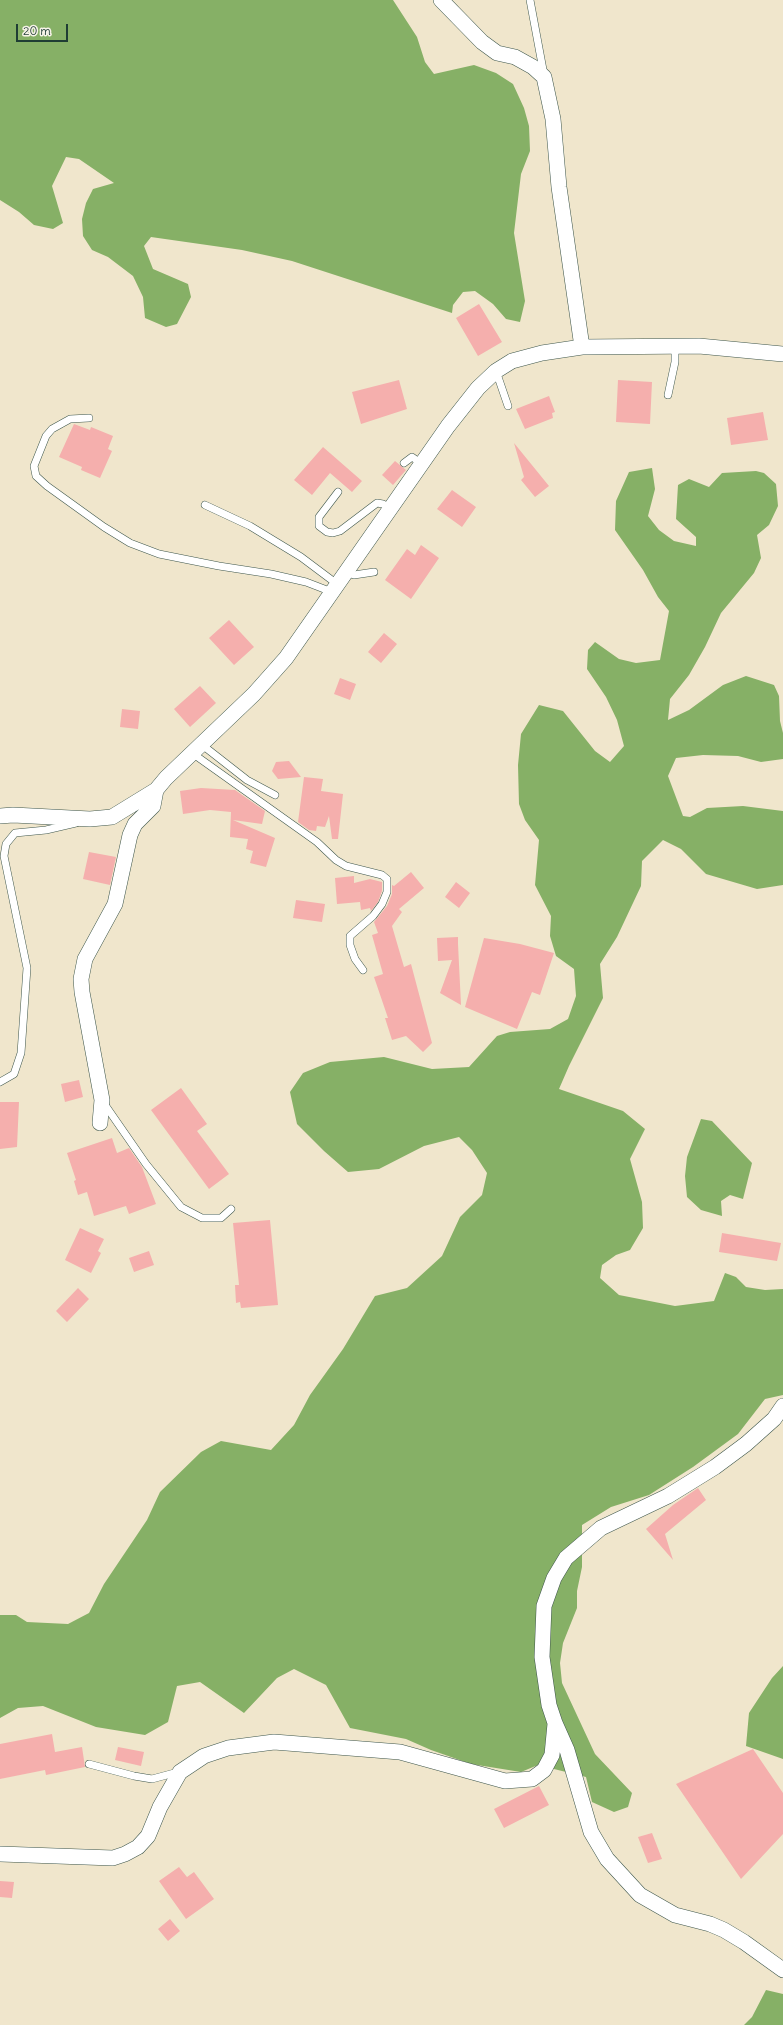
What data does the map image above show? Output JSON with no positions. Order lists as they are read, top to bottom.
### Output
{
  "scale_bar": "20 m"
}
